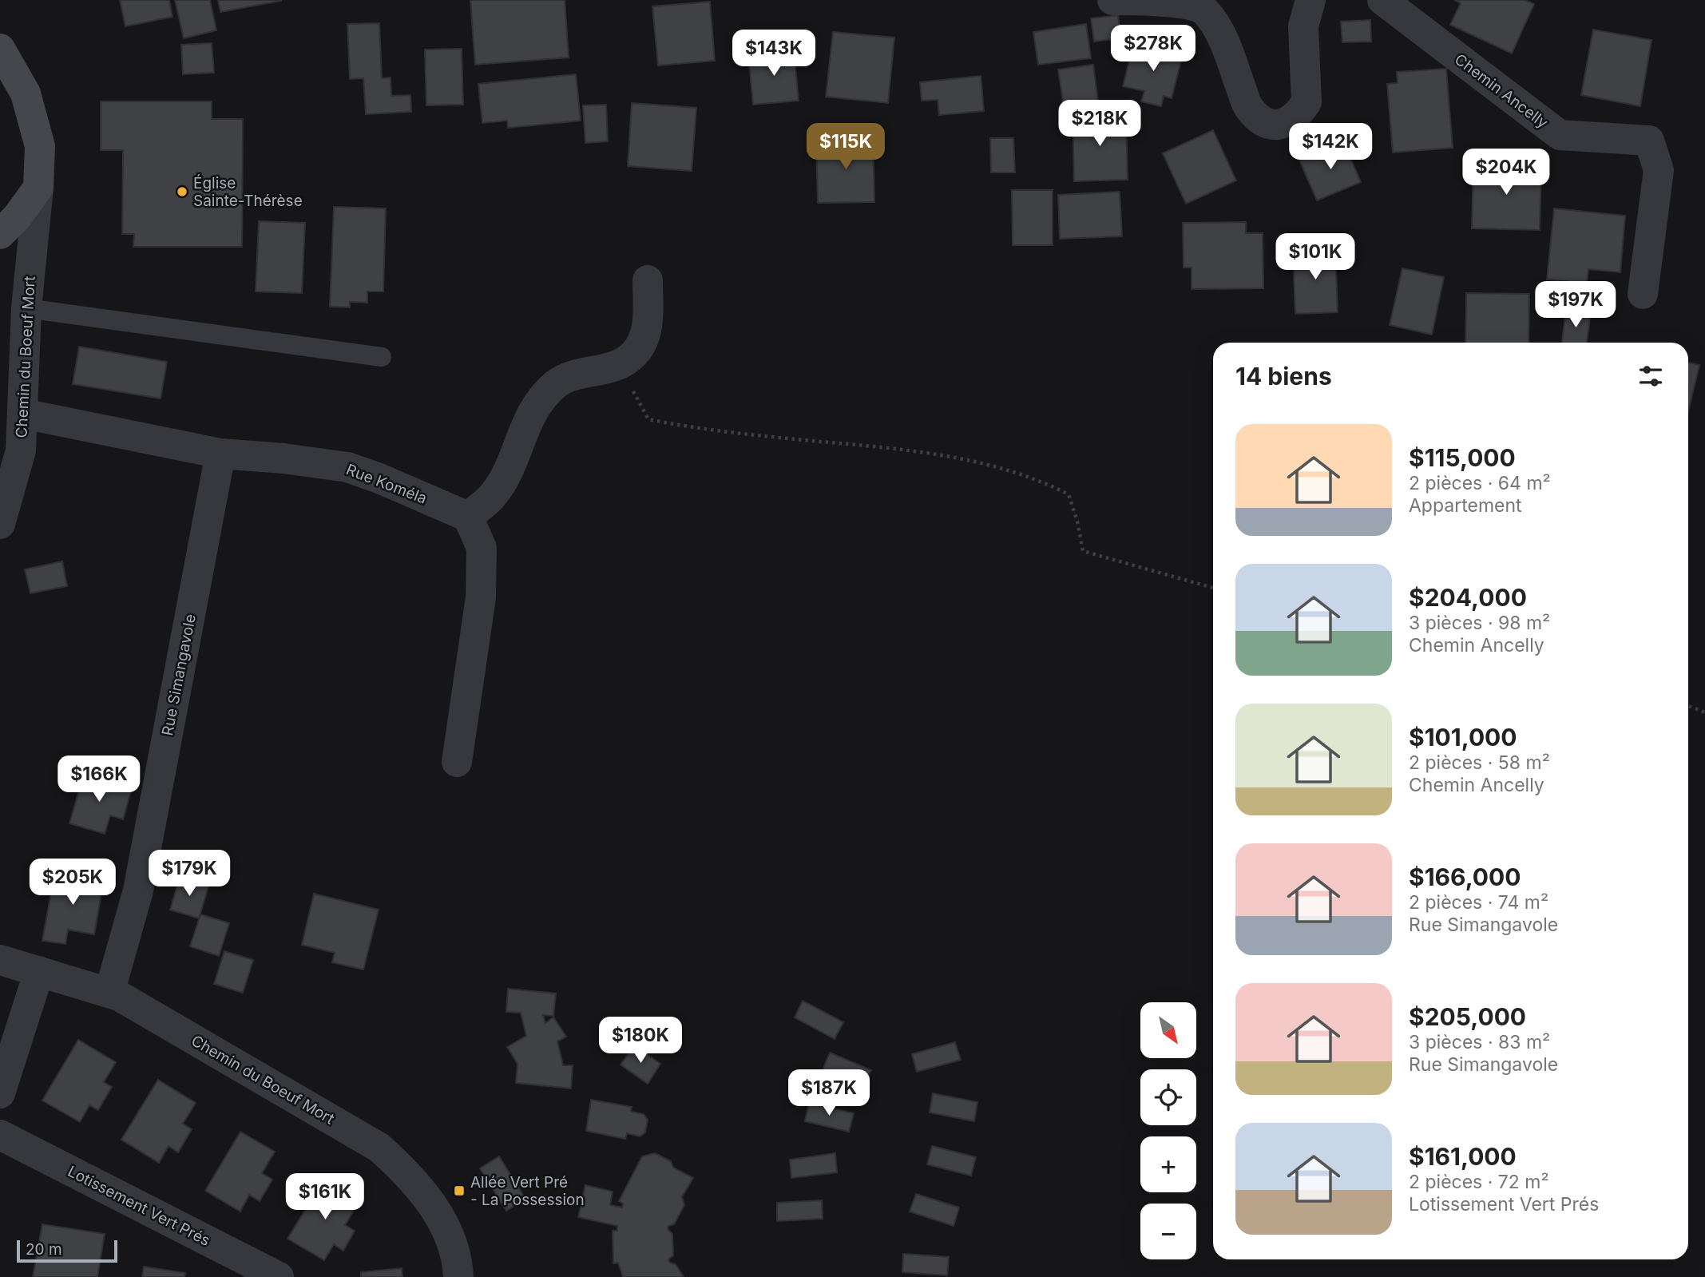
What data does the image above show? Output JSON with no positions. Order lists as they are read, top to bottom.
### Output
{
  "streets": {
    "street": [
      "Chemin Ancelly",
      "Chemin du Boeuf Mort",
      "Rue Koméla",
      "Rue Simangavole",
      "Lotissement Vert Prés"
    ]
  },
  "crossings": [
    ["Chemin du Boeuf Mort", "Rue Koméla"],
    ["Chemin du Boeuf Mort", "Rue Simangavole"],
    ["Rue Koméla", "Rue Simangavole"]
  ],
  "places": {
    "other": ["Église Sainte-Thérèse"],
    "transit": ["Allée Vert Pré - La Possession"]
  },
  "scale_bar": "20 m",
  "north": "bottom right",
  "page": {
    "price": [
      "$278K",
      "$143K",
      "$218K",
      "$115K",
      "$142K",
      "$204K",
      "$101K",
      "$197K",
      "$166K",
      "$179K",
      "$205K",
      "$180K",
      "$187K",
      "$161K"
    ],
    "heading": "14 biens",
    "list": [
      {
        "name": "$115,000",
        "note": "2 pièces · 64 m² · Appartement"
      },
      {
        "name": "$204,000",
        "note": "3 pièces · 98 m² · Chemin Ancelly"
      },
      {
        "name": "$101,000",
        "note": "2 pièces · 58 m² · Chemin Ancelly"
      },
      {
        "name": "$166,000",
        "note": "2 pièces · 74 m² · Rue Simangavole"
      },
      {
        "name": "$205,000",
        "note": "3 pièces · 83 m² · Rue Simangavole"
      },
      {
        "name": "$161,000",
        "note": "2 pièces · 72 m² · Lotissement Vert Prés"
      }
    ],
    "map_buttons": ["+", "−"],
    "scale": "20 m"
  }
}
